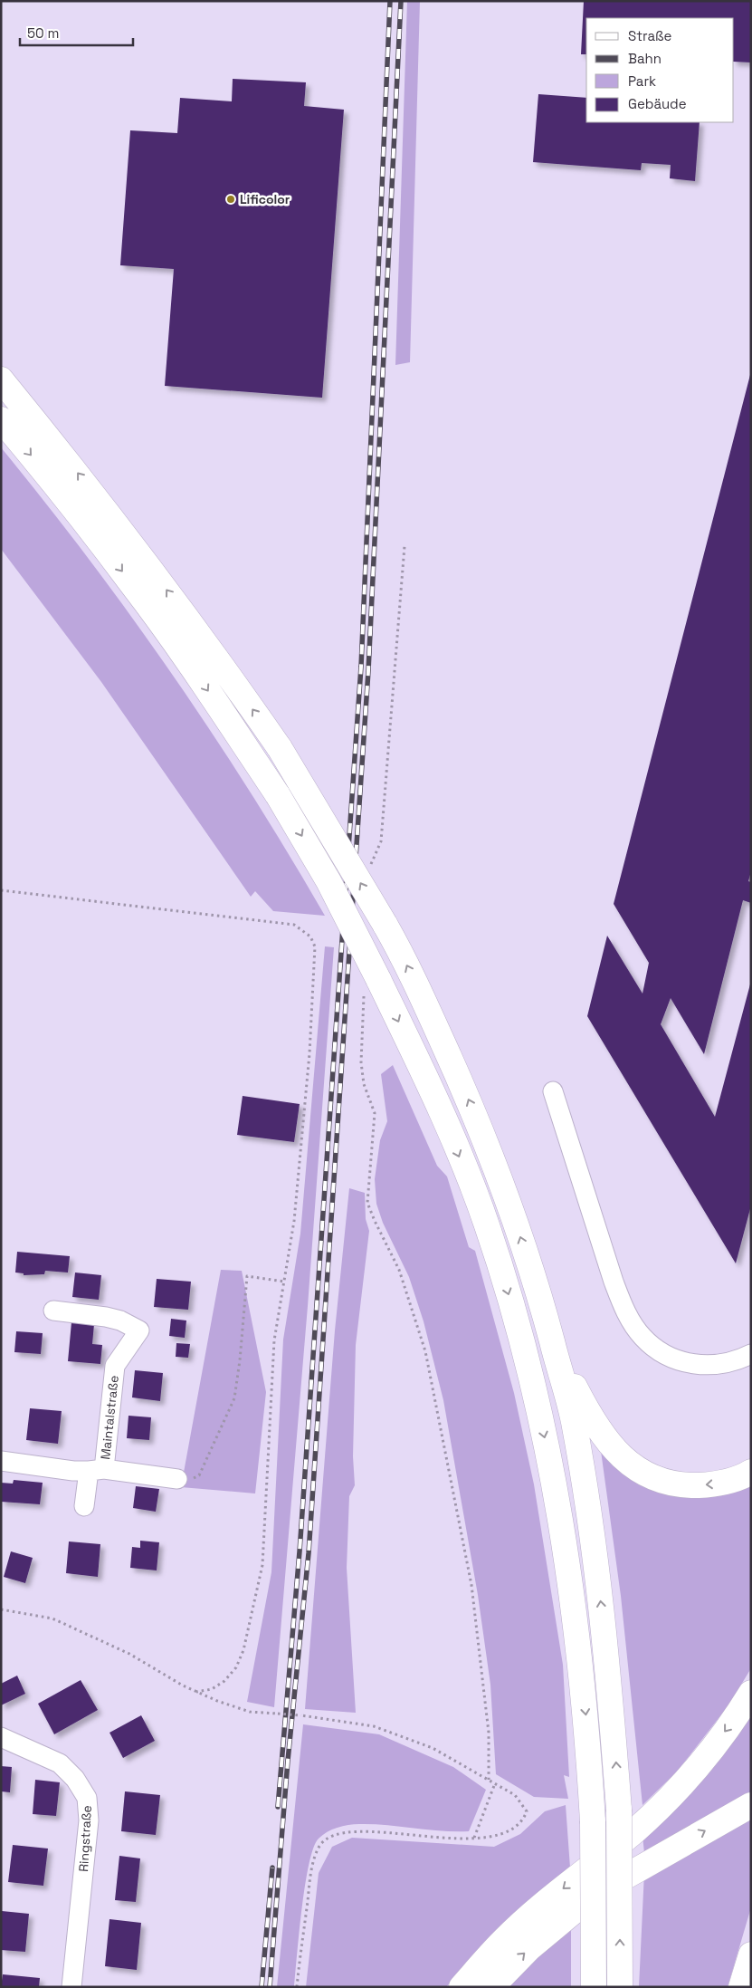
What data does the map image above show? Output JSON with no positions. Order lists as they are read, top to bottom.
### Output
{
  "streets": {
    "street": ["Maintalstraße", "Ringstraße"]
  },
  "places": ["Lificolor"],
  "legend": [
    "Straße",
    "Bahn",
    "Park",
    "Gebäude"
  ],
  "scale_bar": "50 m"
}
